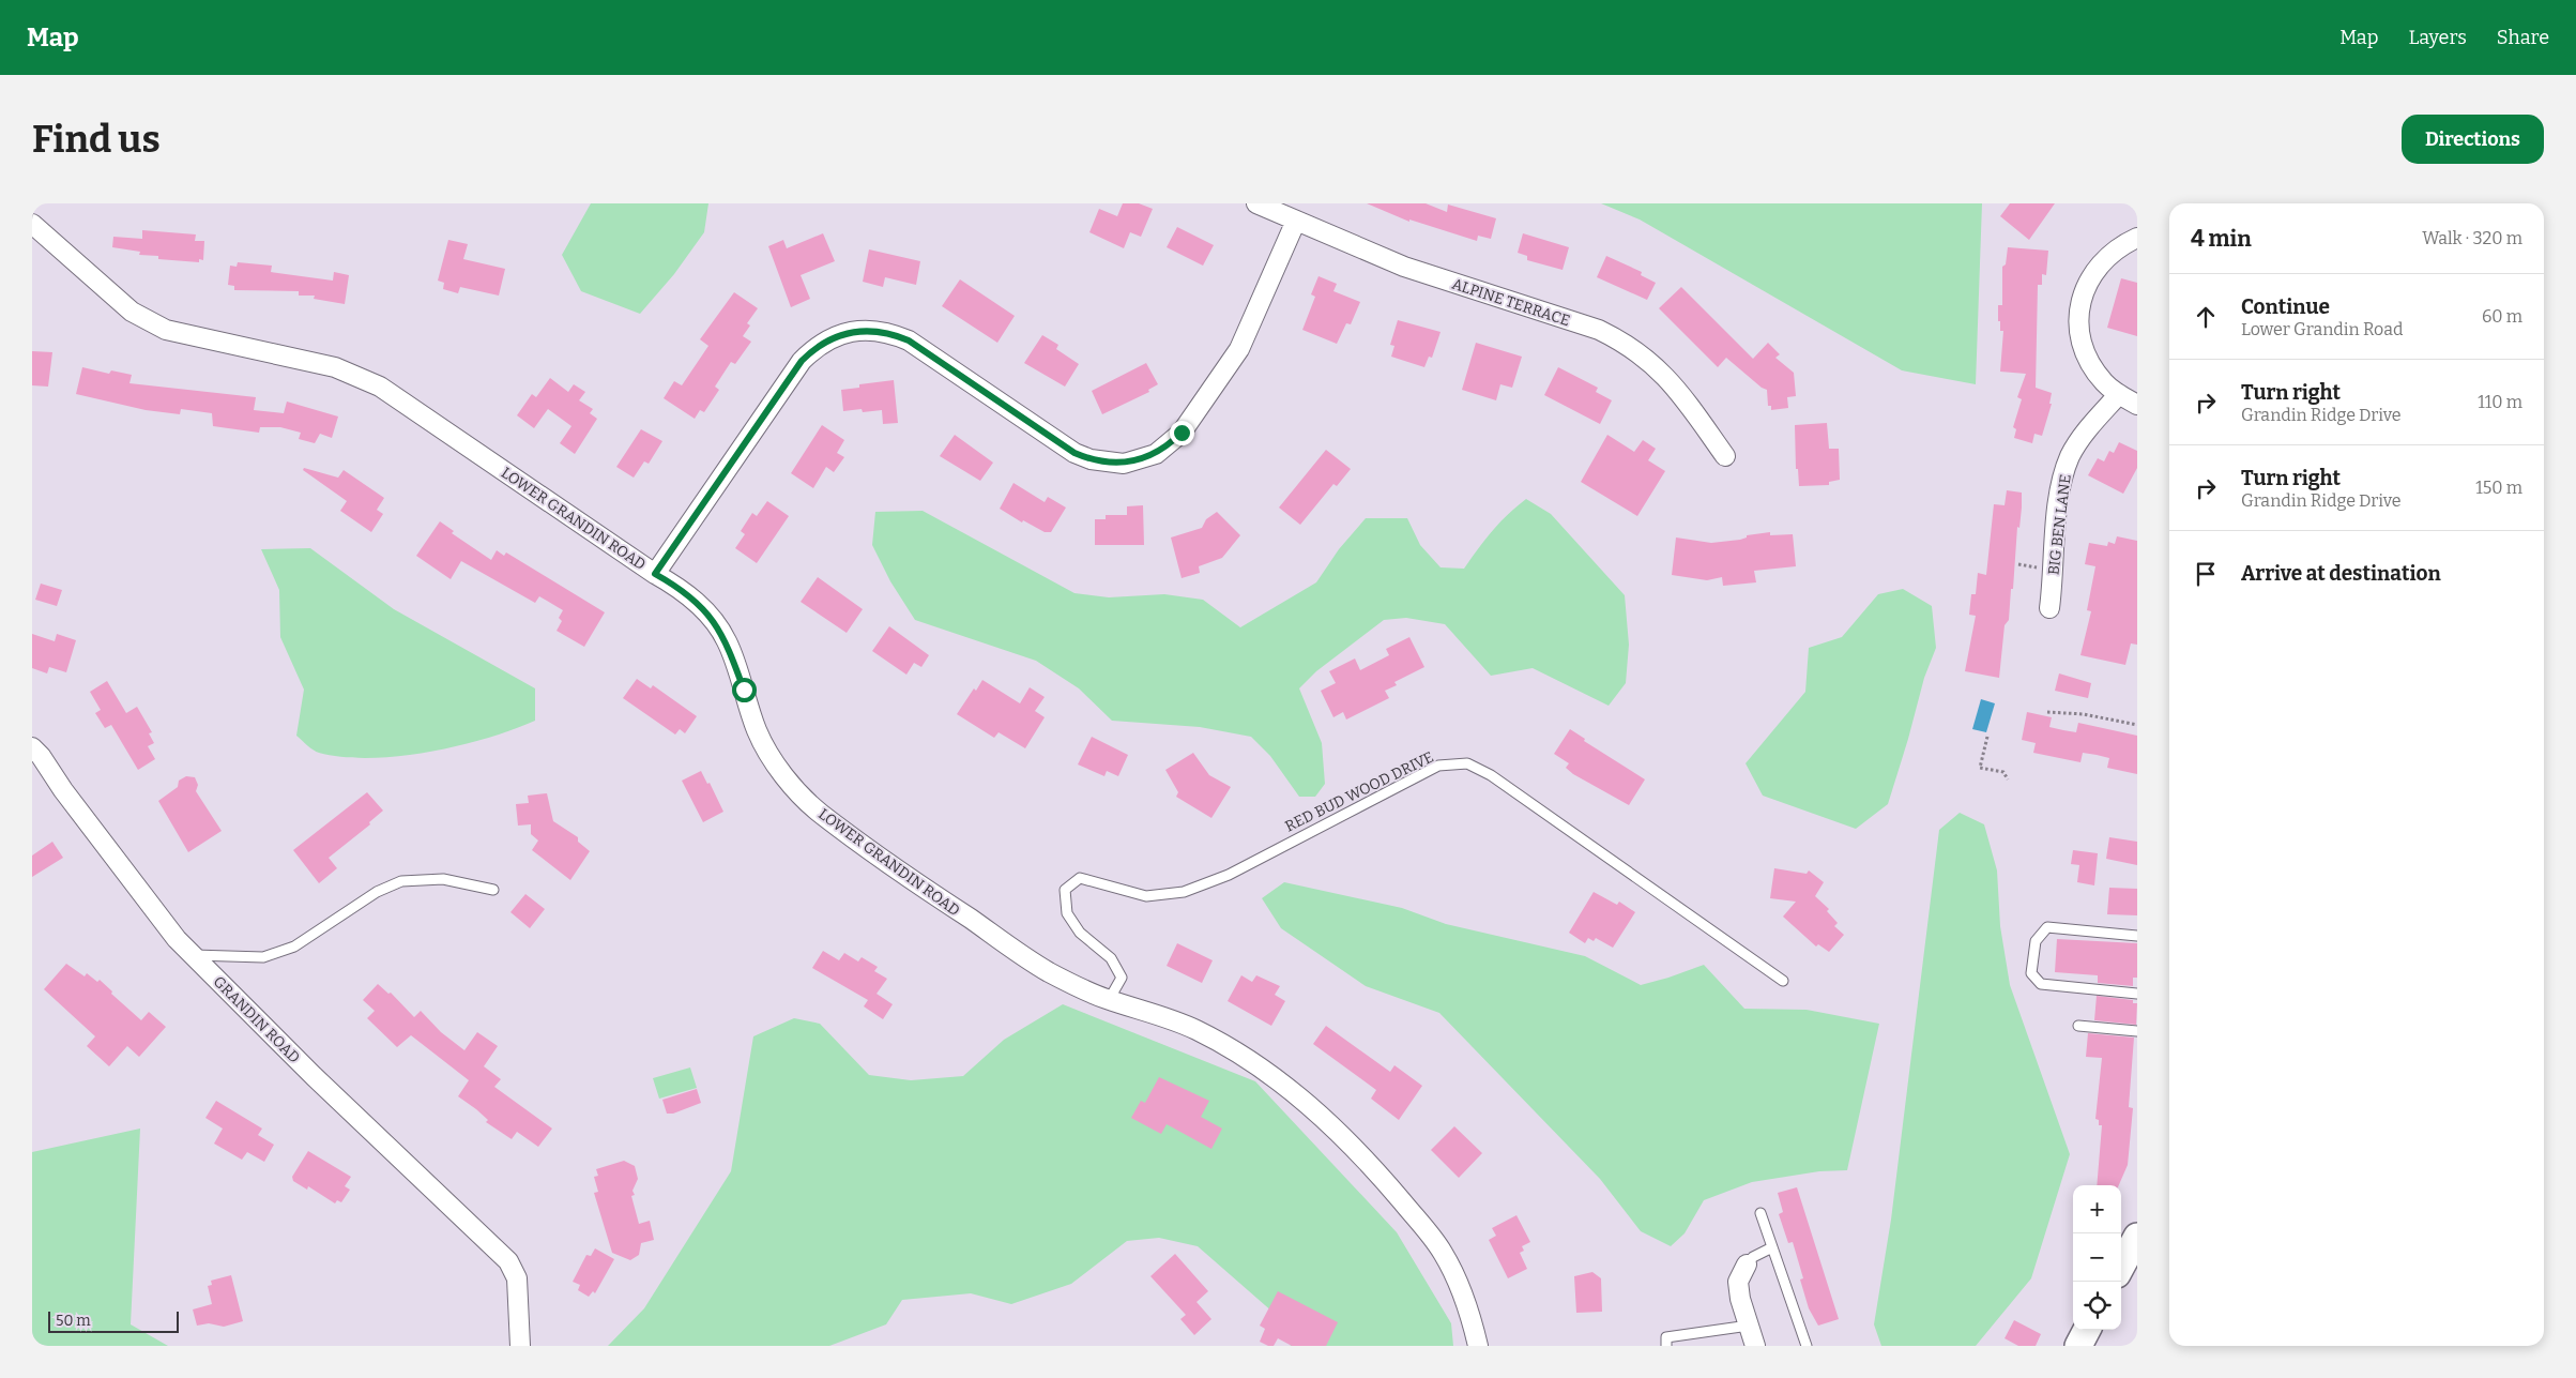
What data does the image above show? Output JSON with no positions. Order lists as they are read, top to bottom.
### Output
{
  "streets": {
    "street": [
      "ALPINE TERRACE",
      "LOWER GRANDIN ROAD",
      "BIG BEN LANE",
      "GRANDIN ROAD"
    ],
    "lane": ["RED BUD WOOD DRIVE"]
  },
  "crossings": [
    ["LOWER GRANDIN ROAD", "RED BUD WOOD DRIVE"]
  ],
  "scale_bar": "50 m",
  "page": {
    "header": "Map",
    "nav": ["Map", "Layers", "Share"],
    "buttons": "Directions",
    "title": "Find us",
    "heading": ["4 min", "Walk · 320 m"],
    "list": [
      ["Continue", "Lower Grandin Road", "60 m"],
      ["Turn right", "Grandin Ridge Drive", "110 m"],
      ["Turn right", "Grandin Ridge Drive", "150 m"],
      "Arrive at destination"
    ],
    "map_buttons": ["+", "−"],
    "scale": "50 m"
  }
}
